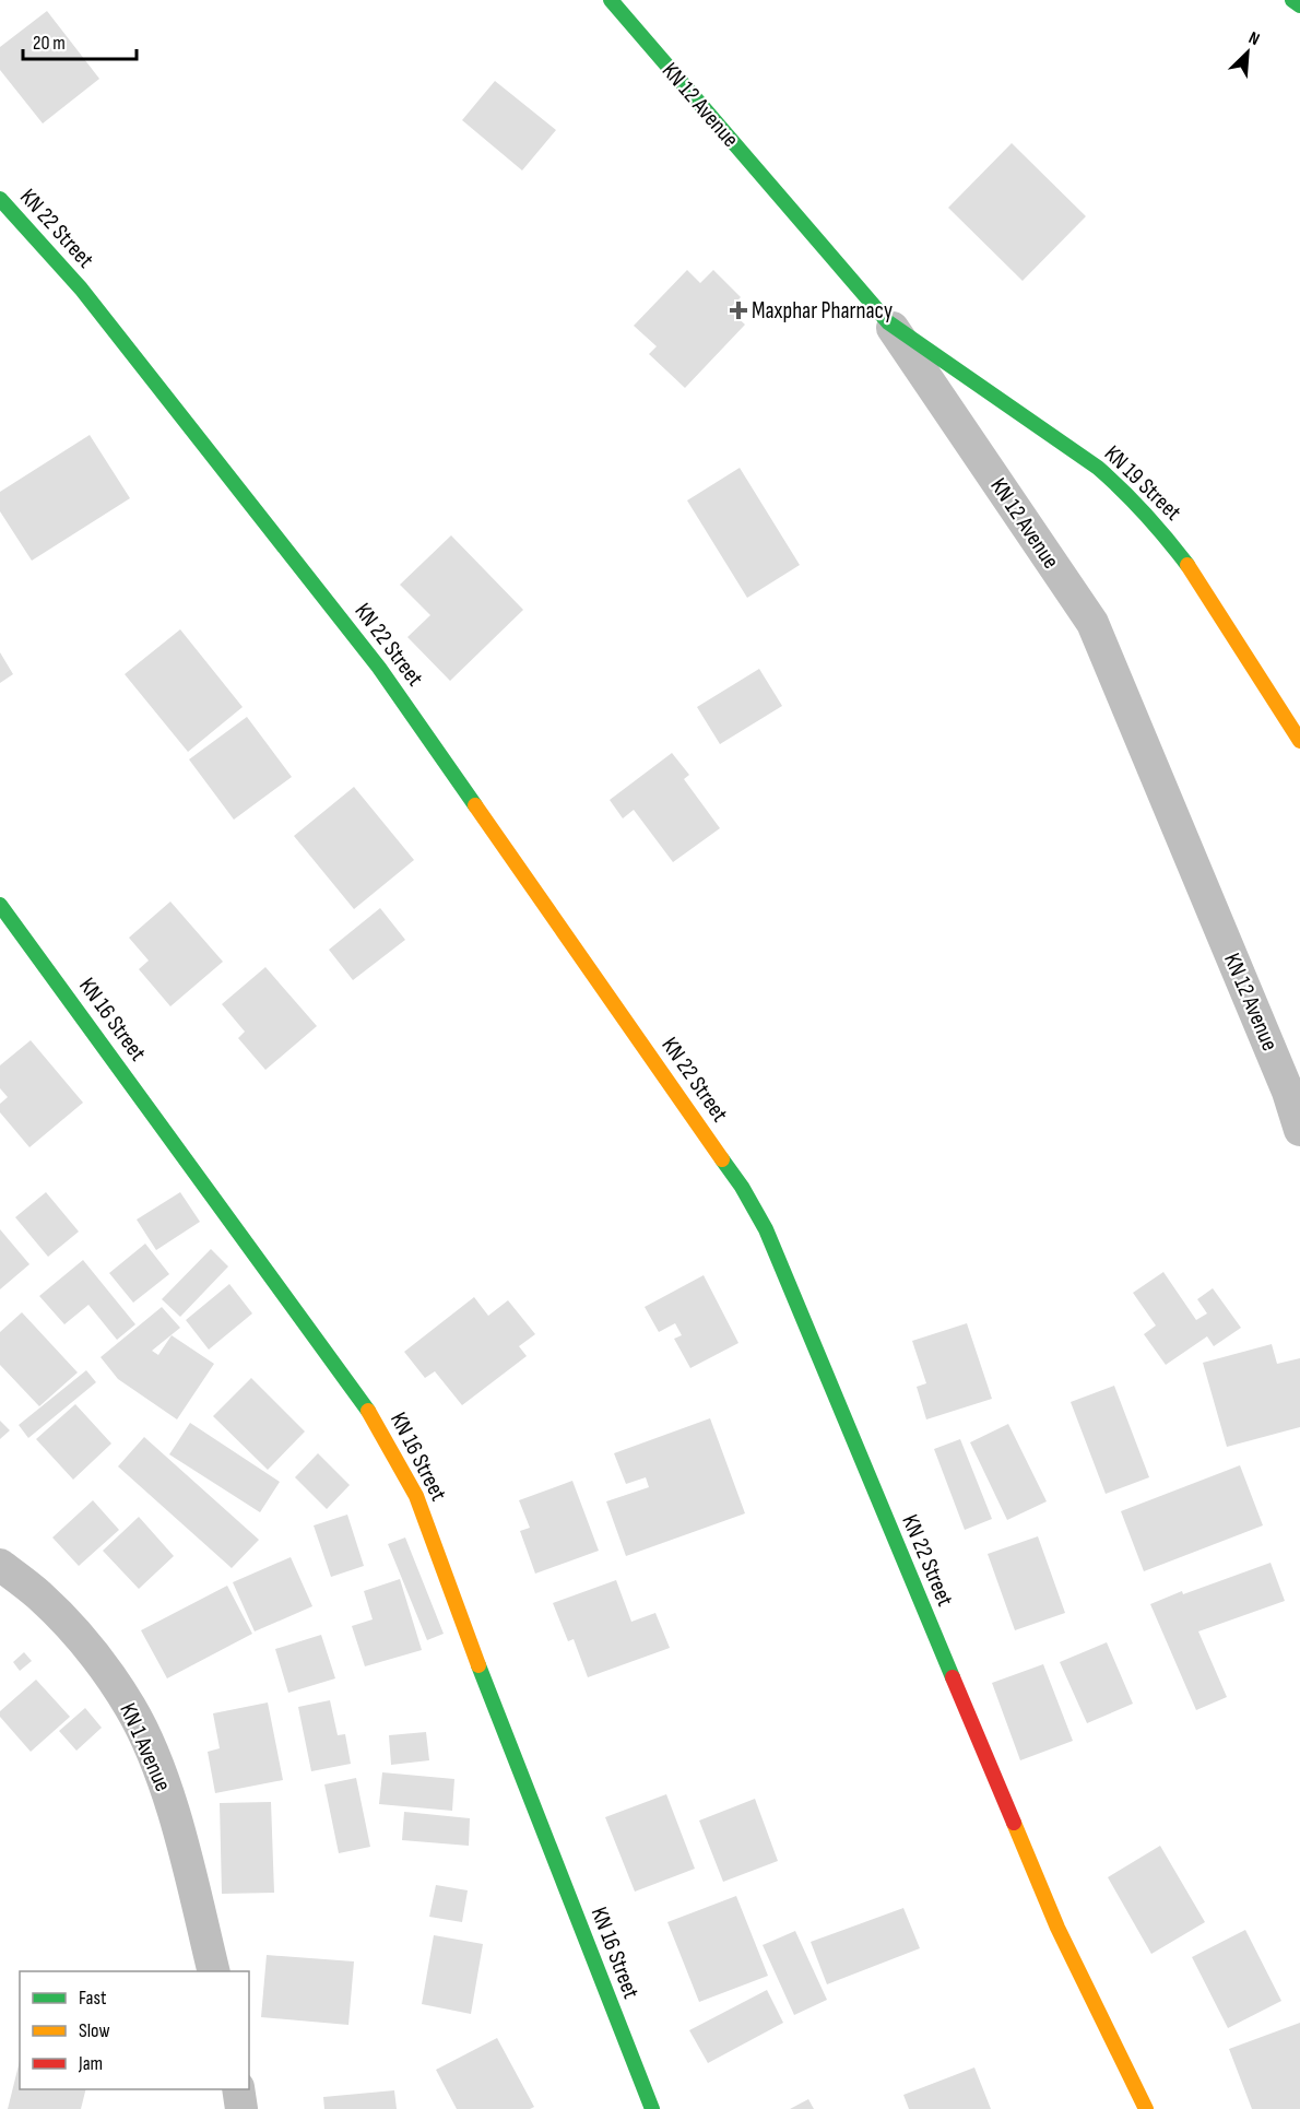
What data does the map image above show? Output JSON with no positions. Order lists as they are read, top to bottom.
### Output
{
  "streets": {
    "street": [
      "KN 12 Avenue",
      "KN 22 Street",
      "KN 19 Street",
      "KN 16 Street",
      "KN 1 Avenue"
    ]
  },
  "crossings": [
    ["KN 12 Avenue", "KN 19 Street"]
  ],
  "places": {
    "health": ["Maxphar Pharnacy"]
  },
  "legend": ["Fast", "Slow", "Jam"],
  "scale_bar": "20 m",
  "north": "top right"
}
